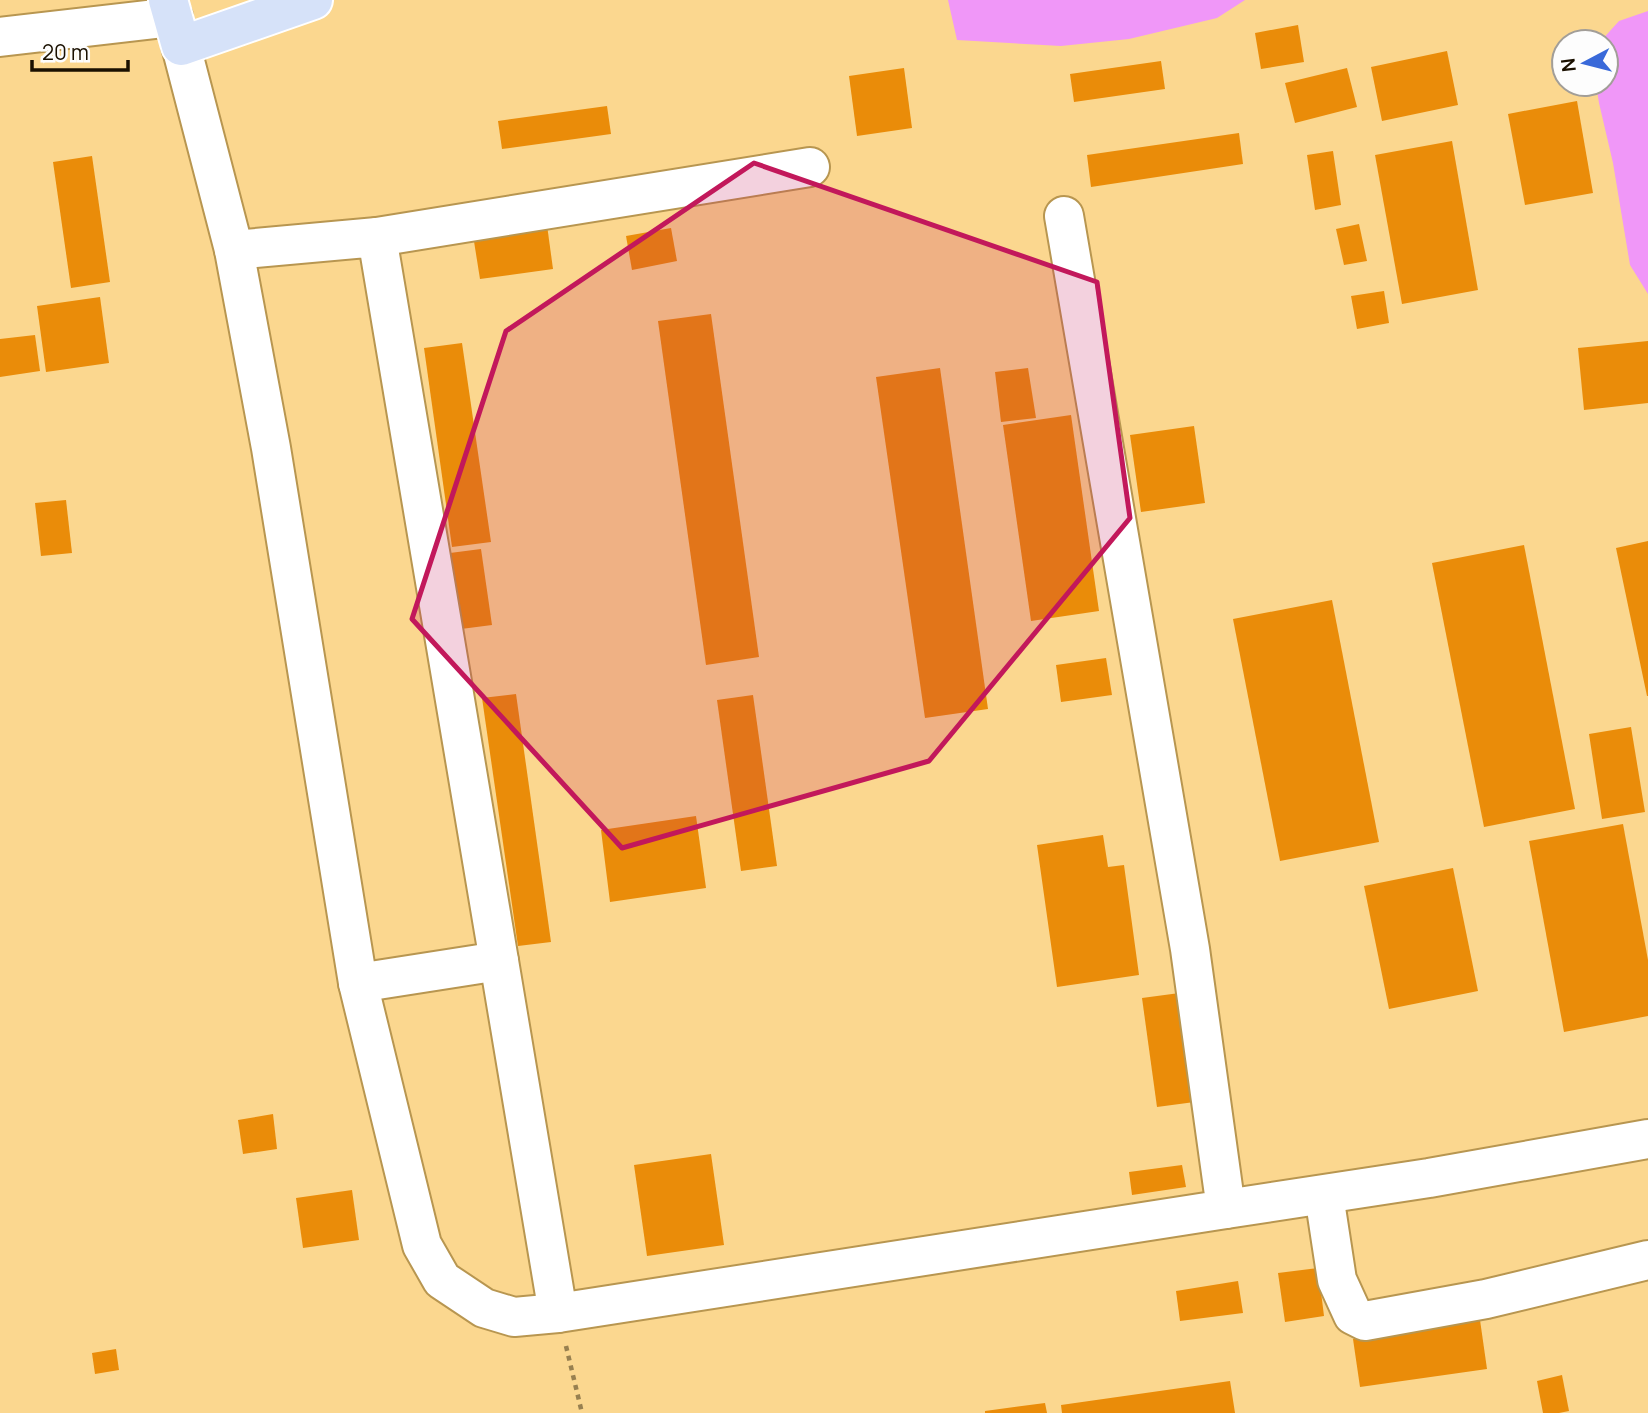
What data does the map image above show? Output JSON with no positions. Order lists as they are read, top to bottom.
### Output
{
  "scale_bar": "20 m",
  "north": "left"
}
